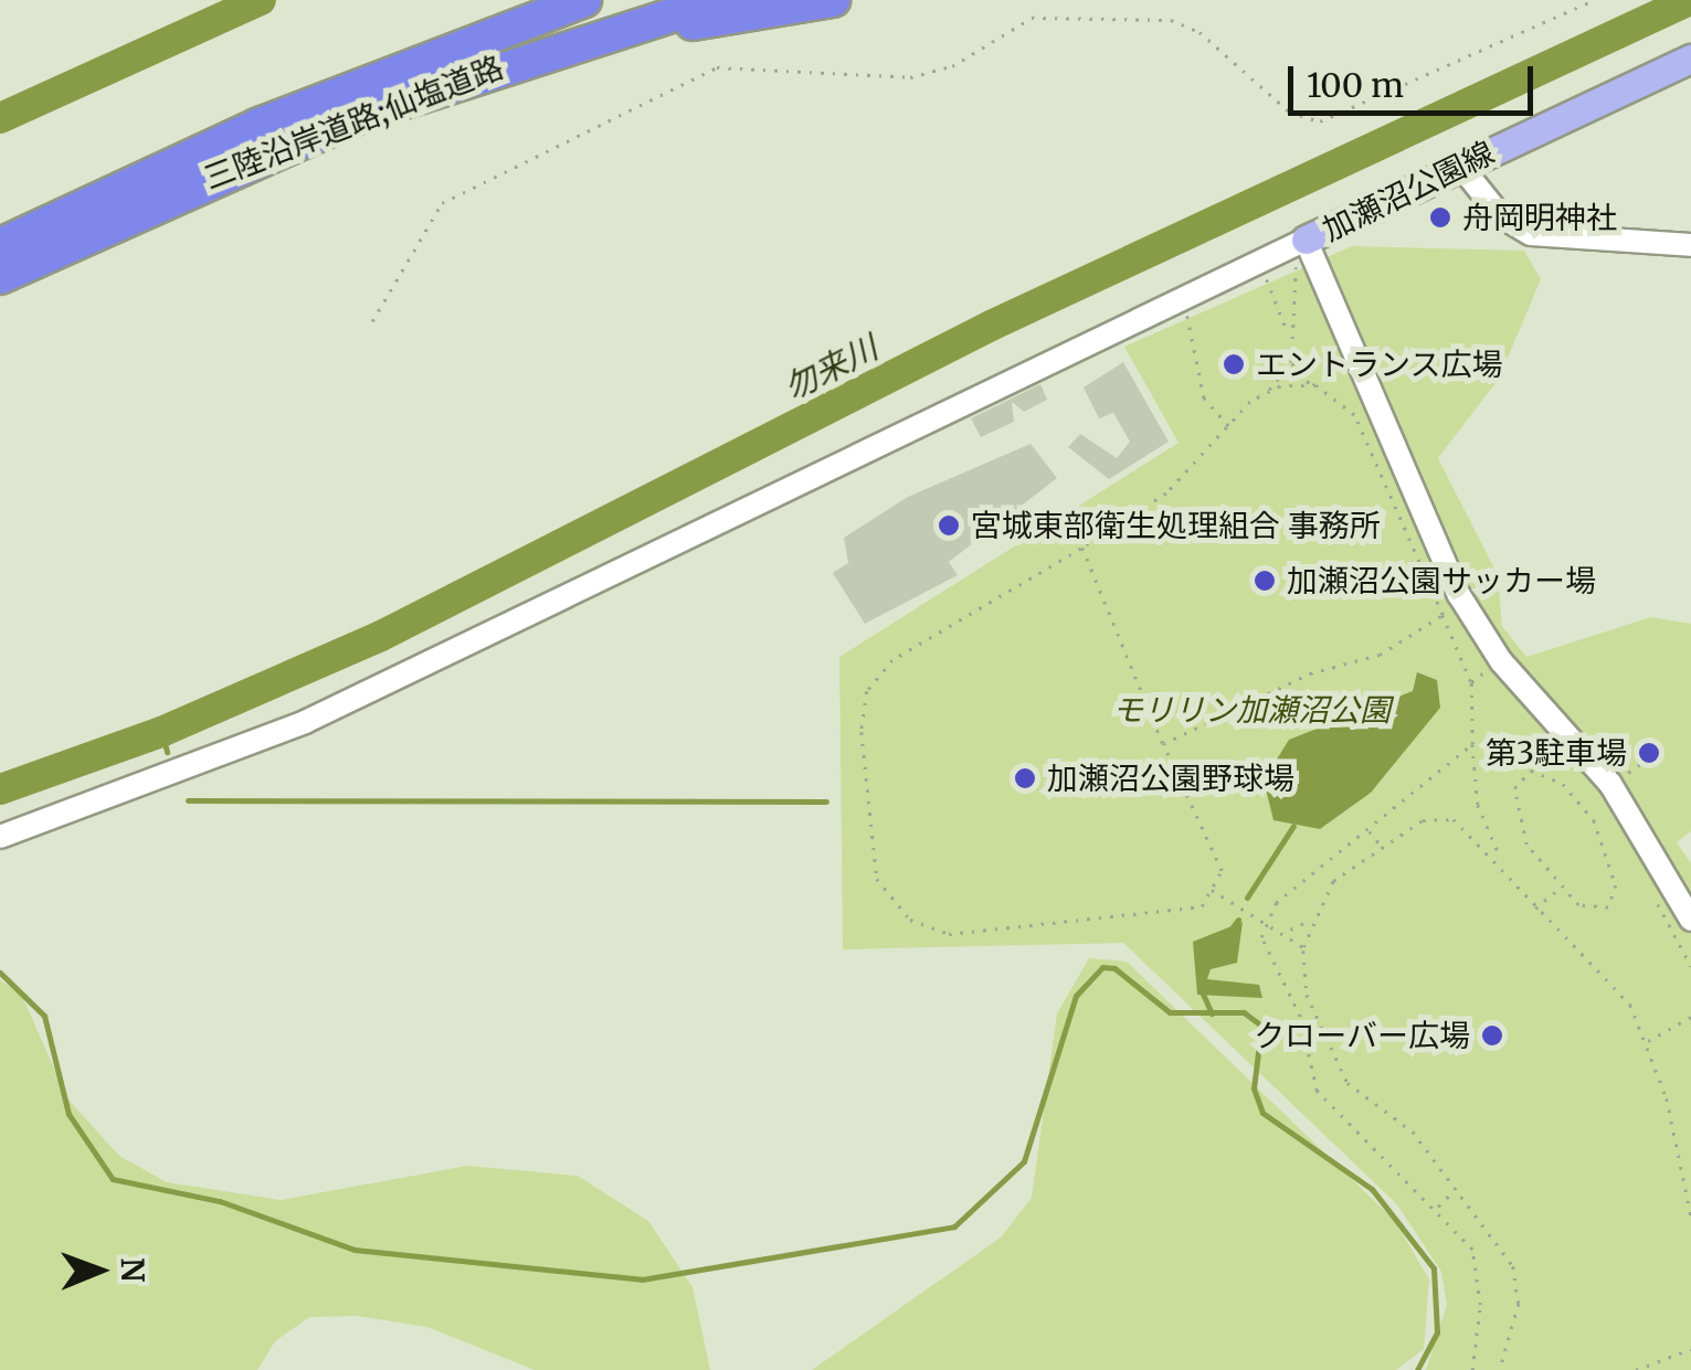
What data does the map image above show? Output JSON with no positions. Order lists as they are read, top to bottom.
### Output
{
  "streets": {
    "highway": ["三陸沿岸道路;仙塩道路"],
    "main road": ["加瀬沼公園線"]
  },
  "water": ["勿来川"],
  "parks": ["モリリン加瀬沼公園"],
  "places": [
    "舟岡明神社",
    "エントランス広場",
    "宮城東部衛生処理組合 事務所",
    "加瀬沼公園サッカー場",
    "第3駐車場",
    "加瀬沼公園野球場",
    "クローバー広場"
  ],
  "scale_bar": "100 m",
  "north": "right"
}
